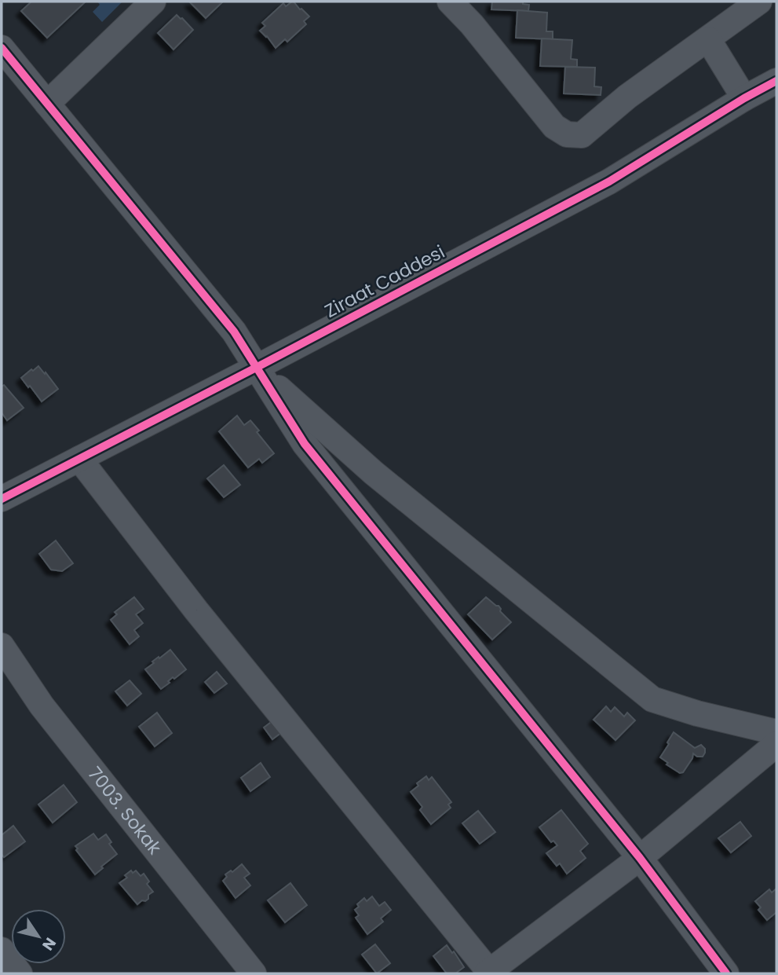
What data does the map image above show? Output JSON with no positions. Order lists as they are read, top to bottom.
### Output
{
  "streets": {
    "street": ["Ziraat Caddesi", "7003. Sokak"]
  },
  "north": "bottom right"
}
